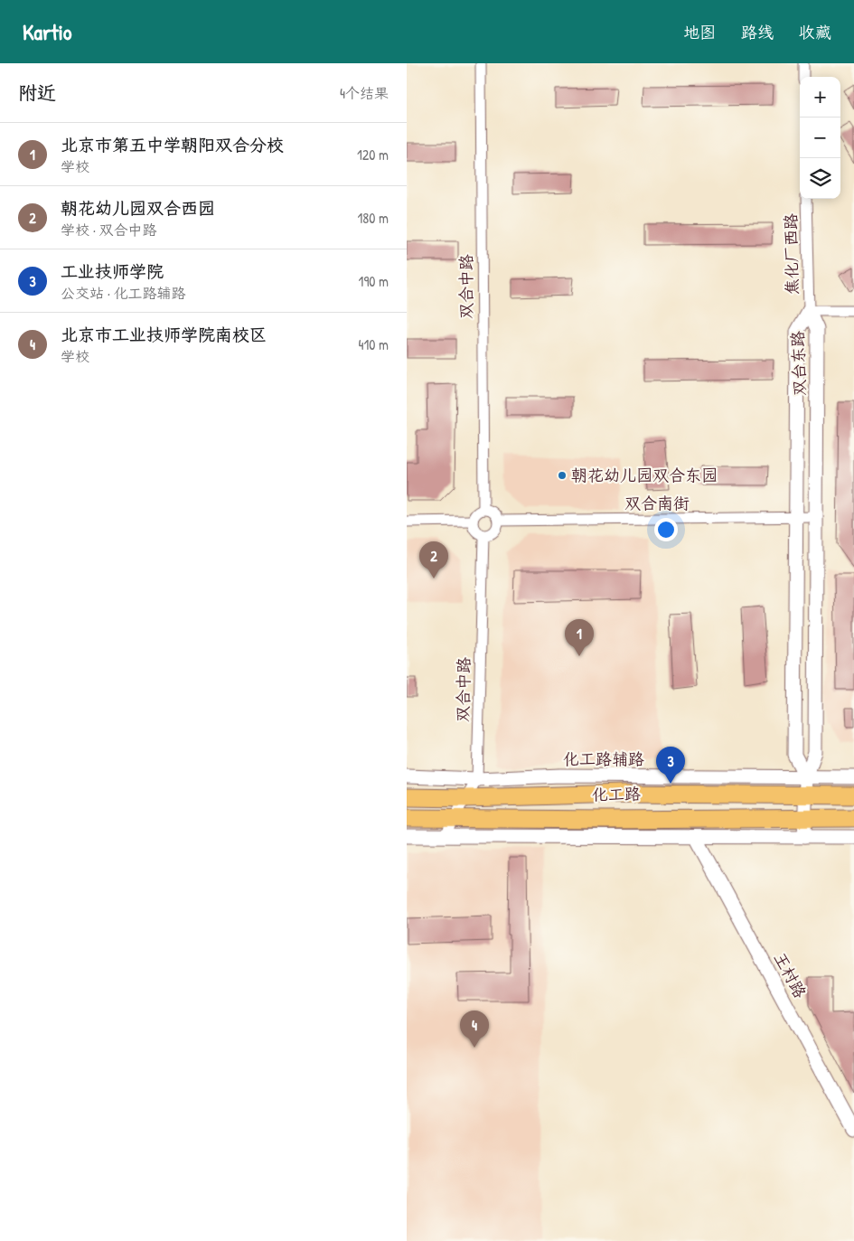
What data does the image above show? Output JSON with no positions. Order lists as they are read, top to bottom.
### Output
{
  "streets": {
    "main road": ["化工路"],
    "street": [
      "焦化厂西路",
      "双合中路",
      "双台东路",
      "双合南街",
      "化工路辅路",
      "王村路"
    ]
  },
  "crossings": [
    ["焦化厂西路", "双台东路"],
    ["双合中路", "双合南街"],
    ["双合中路", "化工路辅路"],
    ["双台东路", "双合南街"],
    ["双台东路", "化工路辅路"]
  ],
  "places": ["朝花幼儿园双合东园"],
  "page": {
    "header": "Kartio",
    "nav": ["地图", "路线", "收藏"],
    "heading": ["附近", "4个结果"],
    "map_buttons": ["+", "−"],
    "list": [
      {
        "mark": "1",
        "name": "北京市第五中学朝阳双合分校",
        "note": "学校",
        "value": "120 m"
      },
      {
        "mark": "2",
        "name": "朝花幼儿园双合西园",
        "note": "学校 · 双合中路",
        "value": "180 m"
      },
      {
        "mark": "3",
        "name": "工业技师学院",
        "note": "公交站 · 化工路辅路",
        "value": "190 m"
      },
      {
        "mark": "4",
        "name": "北京市工业技师学院南校区",
        "note": "学校",
        "value": "410 m"
      }
    ],
    "pins": [
      "2",
      "1",
      "3",
      "4"
    ]
  }
}
